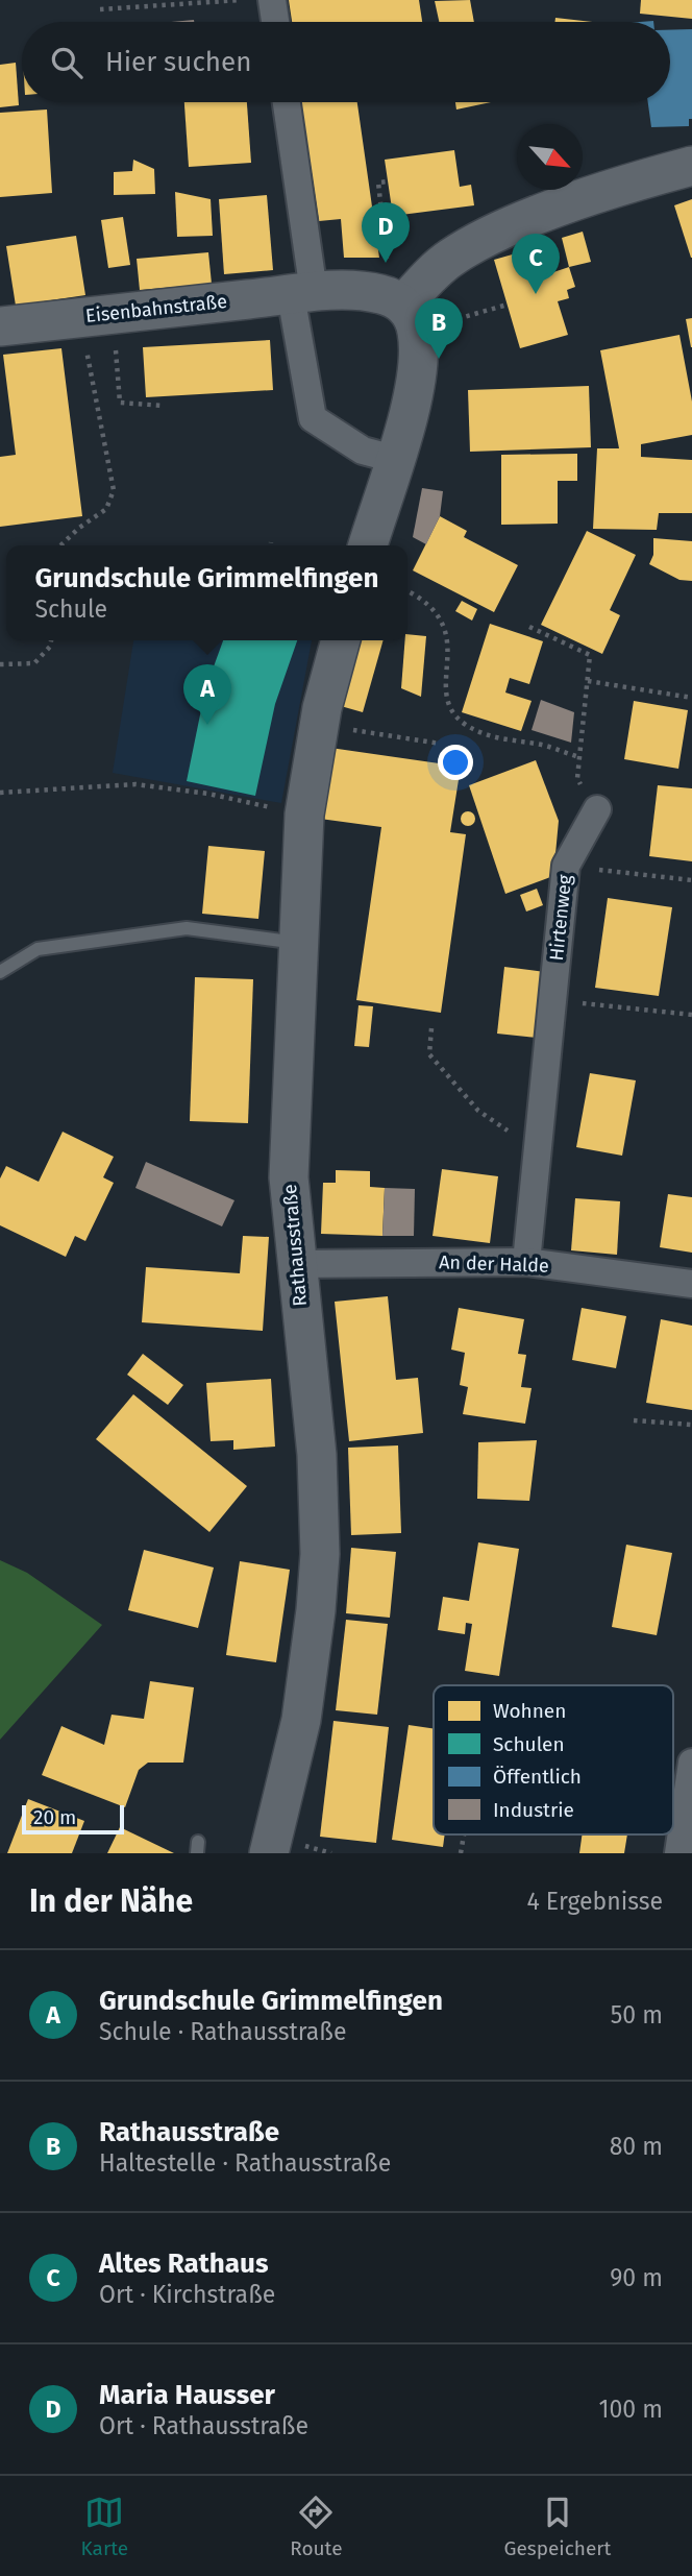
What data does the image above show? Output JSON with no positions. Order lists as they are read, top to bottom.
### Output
{
  "streets": {
    "street": [
      "Eisenbahnstraße",
      "Hirtenweg",
      "Rathausstraße",
      "An der Halde"
    ]
  },
  "crossings": [
    ["Hirtenweg", "An der Halde"],
    ["Rathausstraße", "An der Halde"]
  ],
  "legend": [
    "Wohnen",
    "Schulen",
    "Öffentlich",
    "Industrie"
  ],
  "scale_bar": "20 m",
  "north": "bottom right",
  "page": {
    "search": "Hier suchen",
    "pins": [
      "D",
      "C",
      "B",
      "A"
    ],
    "popup": ["Grundschule Grimmelfingen", "Schule"],
    "scale": "20 m",
    "heading": ["In der Nähe", "4 Ergebnisse"],
    "list": [
      {
        "mark": "A",
        "name": "Grundschule Grimmelfingen",
        "note": "Schule · Rathausstraße",
        "value": "50 m"
      },
      {
        "mark": "B",
        "name": "Rathausstraße",
        "note": "Haltestelle · Rathausstraße",
        "value": "80 m"
      },
      {
        "mark": "C",
        "name": "Altes Rathaus",
        "note": "Ort · Kirchstraße",
        "value": "90 m"
      },
      {
        "mark": "D",
        "name": "Maria Hausser",
        "note": "Ort · Rathausstraße",
        "value": "100 m"
      }
    ],
    "nav": ["Karte", "Route", "Gespeichert"]
  }
}
